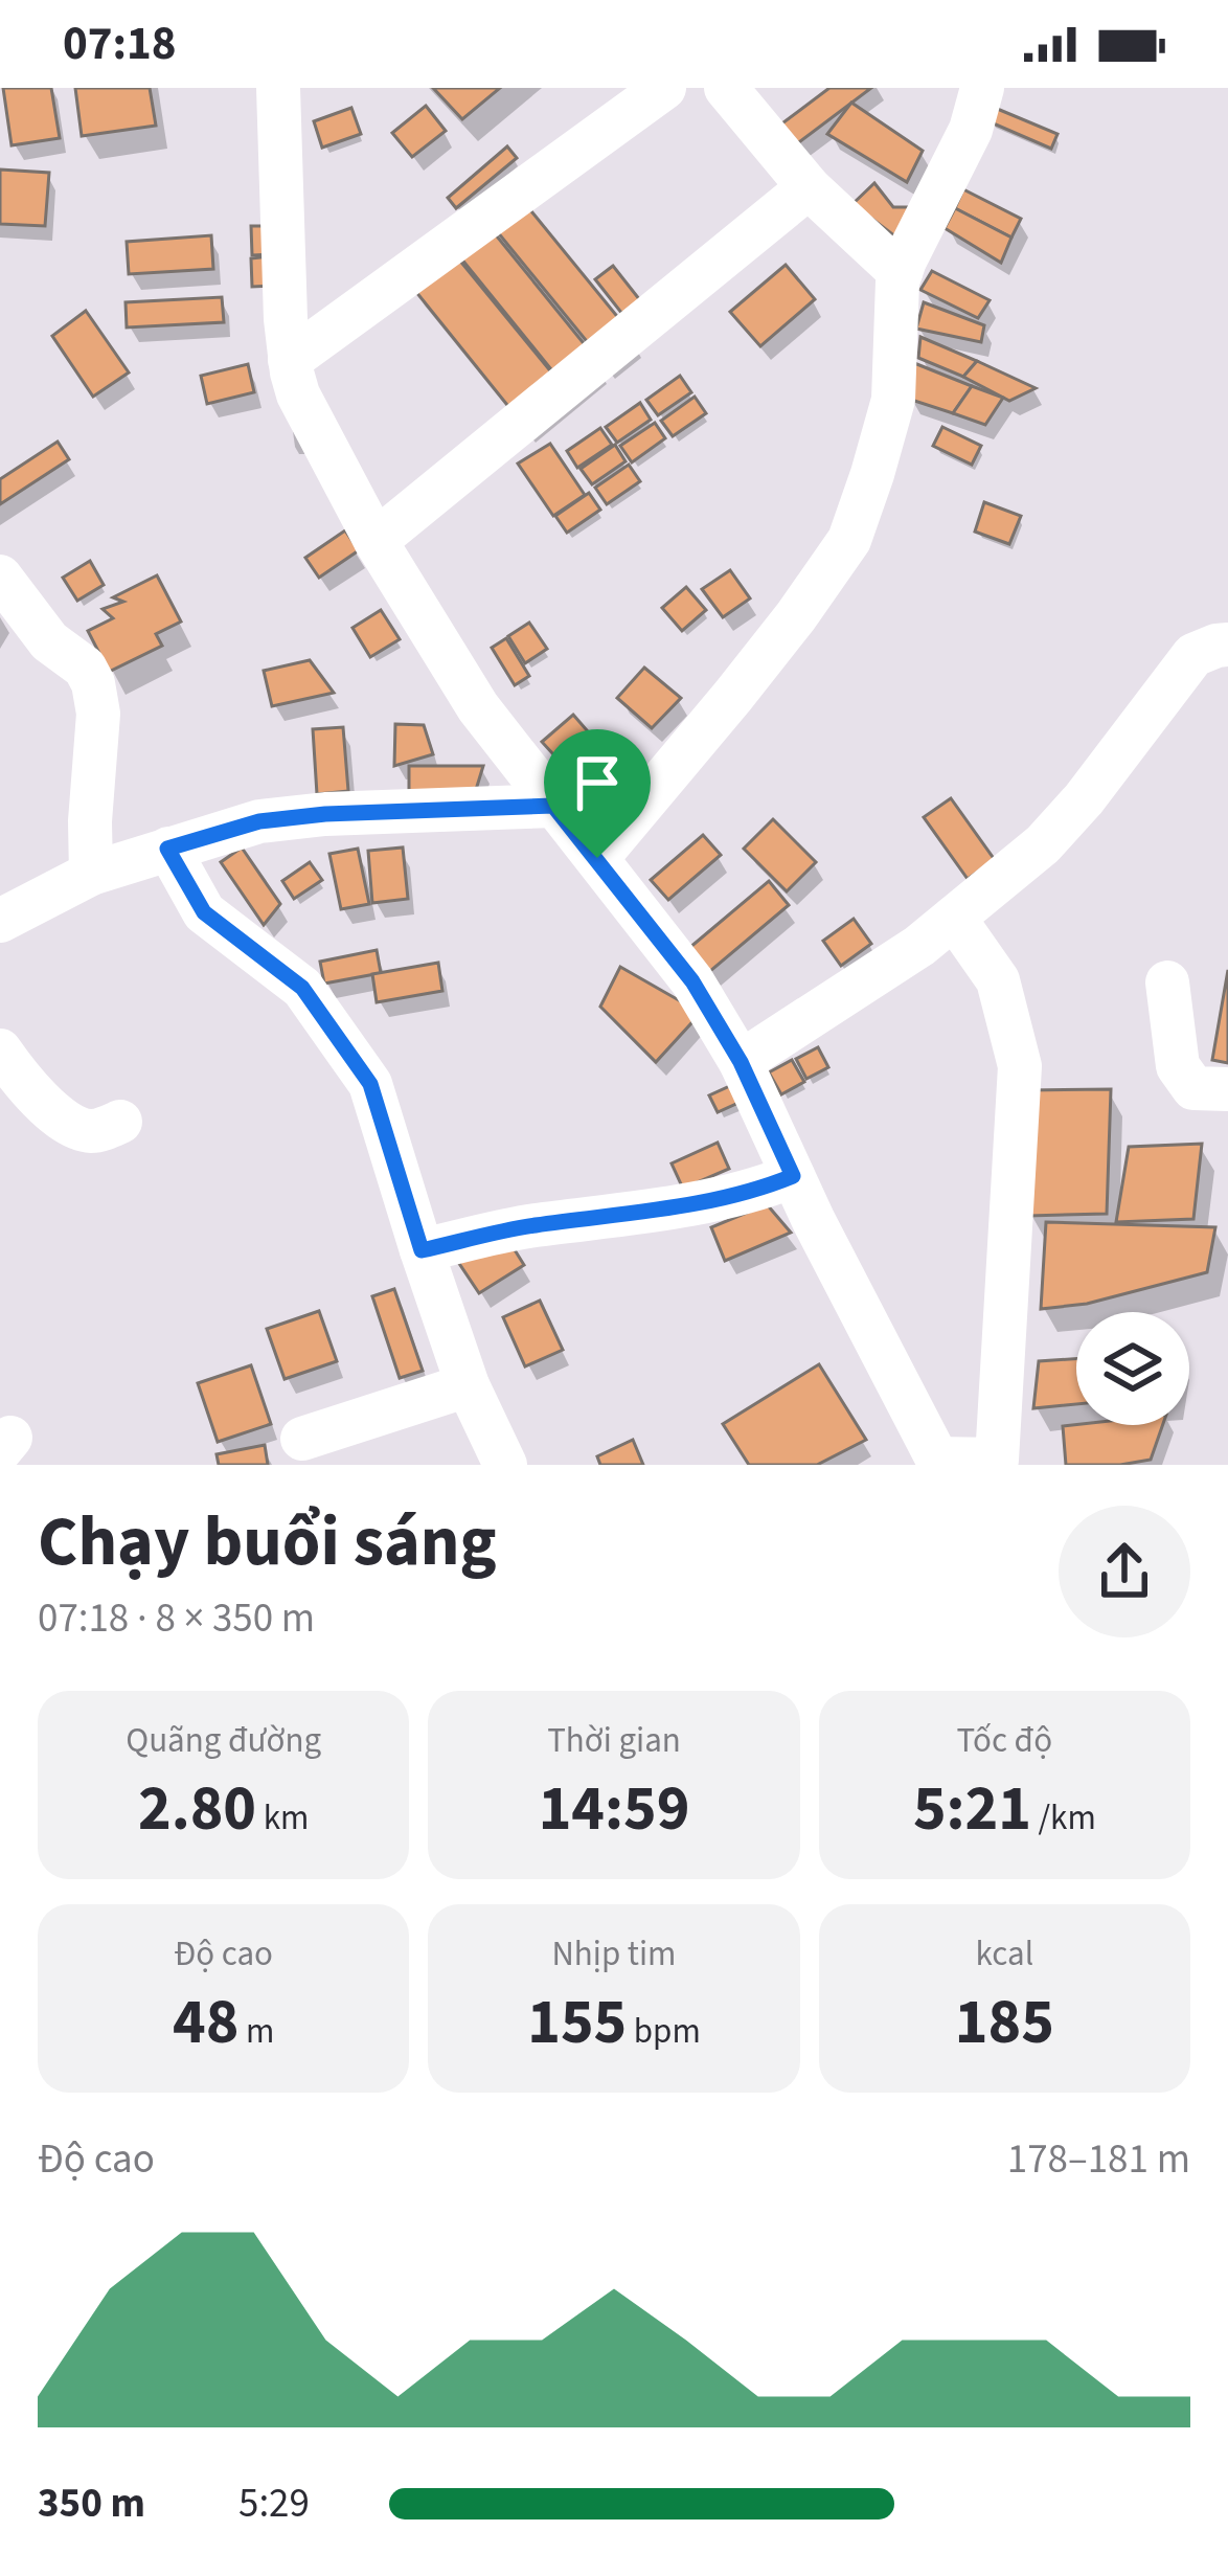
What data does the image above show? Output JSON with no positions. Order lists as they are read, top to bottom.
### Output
{
  "page": {
    "status": "07:18",
    "heading": ["Chạy buổi sáng", "07:18 · 8 × 350 m"],
    "stats": [
      ["Quãng đường", "2.80 km"],
      ["Thời gian", "14:59"],
      ["Tốc độ", "5:21 /km"],
      ["Độ cao", "48 m"],
      ["Nhịp tim", "155 bpm"],
      ["kcal", "185"]
    ],
    "chart": ["Độ cao", "178–181 m"],
    "list": [
      {
        "name": "350 m",
        "note": "5:29"
      }
    ]
  }
}
